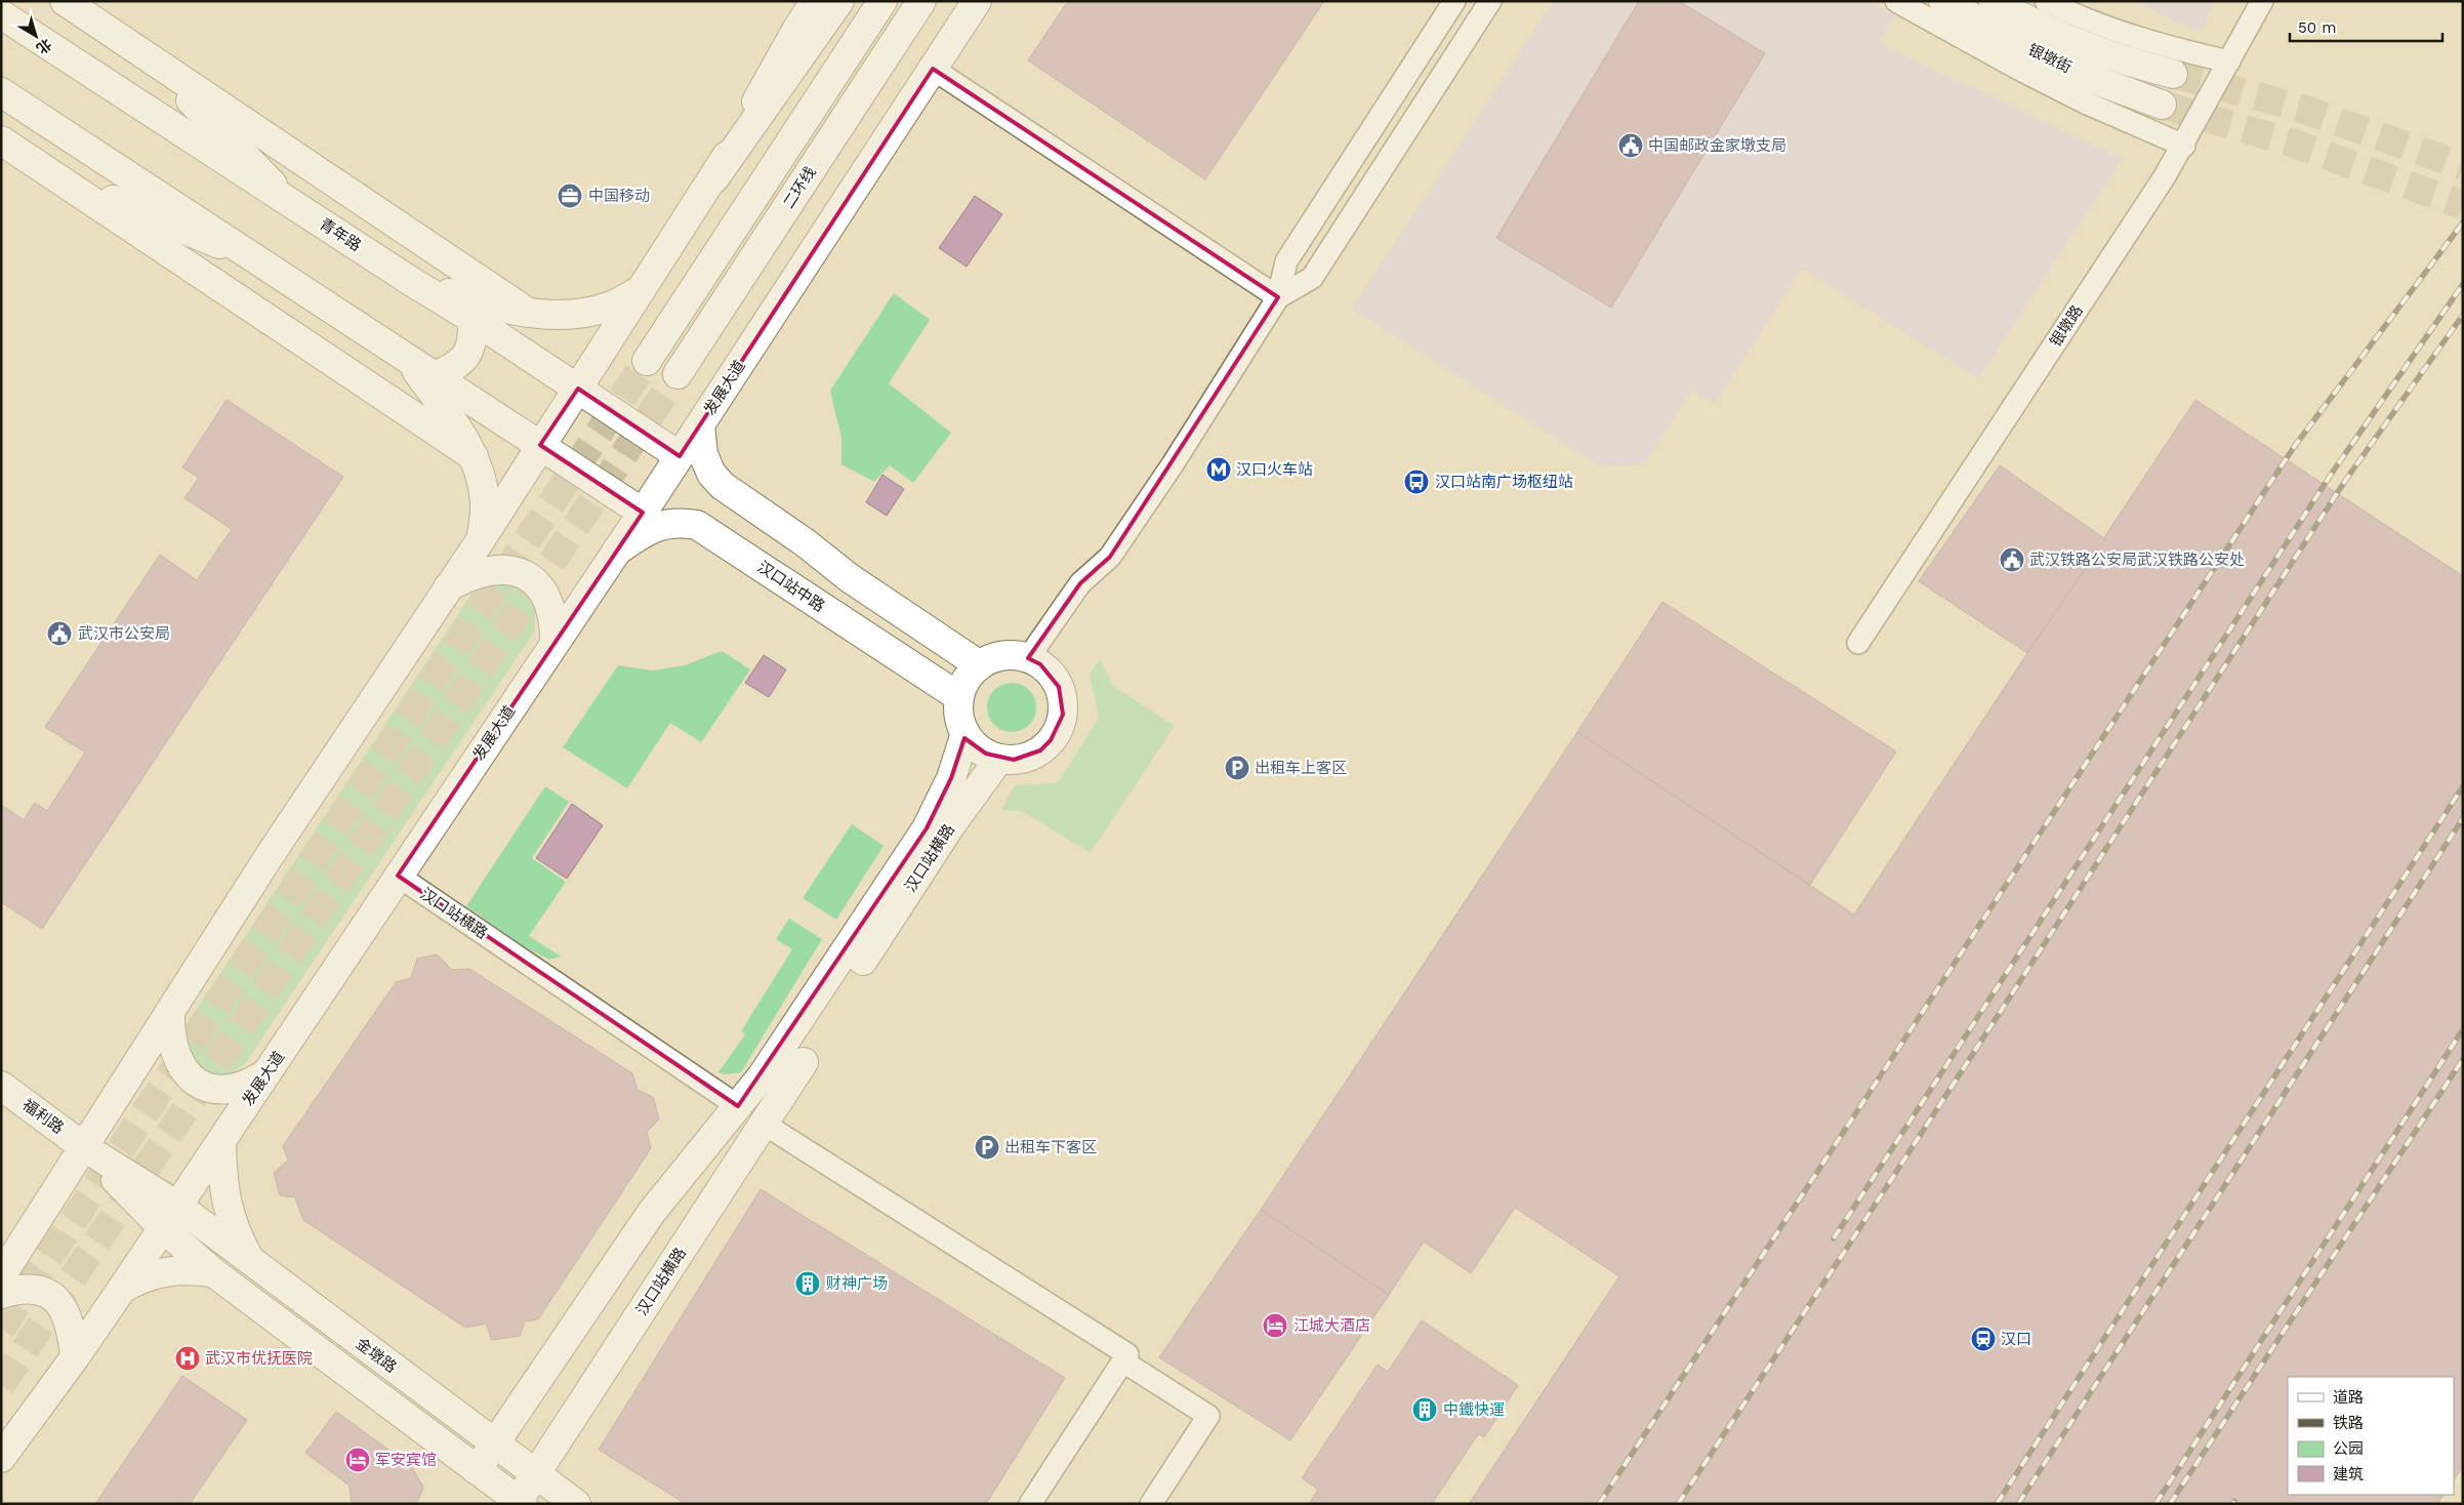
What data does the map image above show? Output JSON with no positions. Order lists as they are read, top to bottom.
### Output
{
  "streets": {
    "main road": [
      "银墩街",
      "二环线",
      "青年路",
      "发展大道",
      "汉口站中路",
      "汉口站横路",
      "福利路",
      "金墩路"
    ],
    "street": ["银墩路"]
  },
  "crossings": [
    ["青年路", "发展大道"],
    ["发展大道", "汉口站中路"],
    ["发展大道", "汉口站横路"],
    ["发展大道", "福利路"],
    ["发展大道", "金墩路"],
    ["汉口站中路", "汉口站横路"],
    ["汉口站横路", "金墩路"],
    ["福利路", "金墩路"]
  ],
  "places": {
    "public building": ["中国邮政金家墩支局", "武汉铁路公安局武汉铁路公安处", "武汉市公安局"],
    "office": ["中国移动"],
    "metro station": ["汉口火车站"],
    "bus stop": ["汉口站南广场枢纽站"],
    "parking": ["出租车上客区", "出租车下客区"],
    "building": ["财神广场", "中鐵快運"],
    "hotel": ["江城大酒店", "军安宾馆"],
    "station": ["汉口"],
    "hospital": ["武汉市优抚医院"]
  },
  "legend": [
    "道路",
    "铁路",
    "公园",
    "建筑"
  ],
  "scale_bar": "50 m",
  "north": "bottom right"
}
